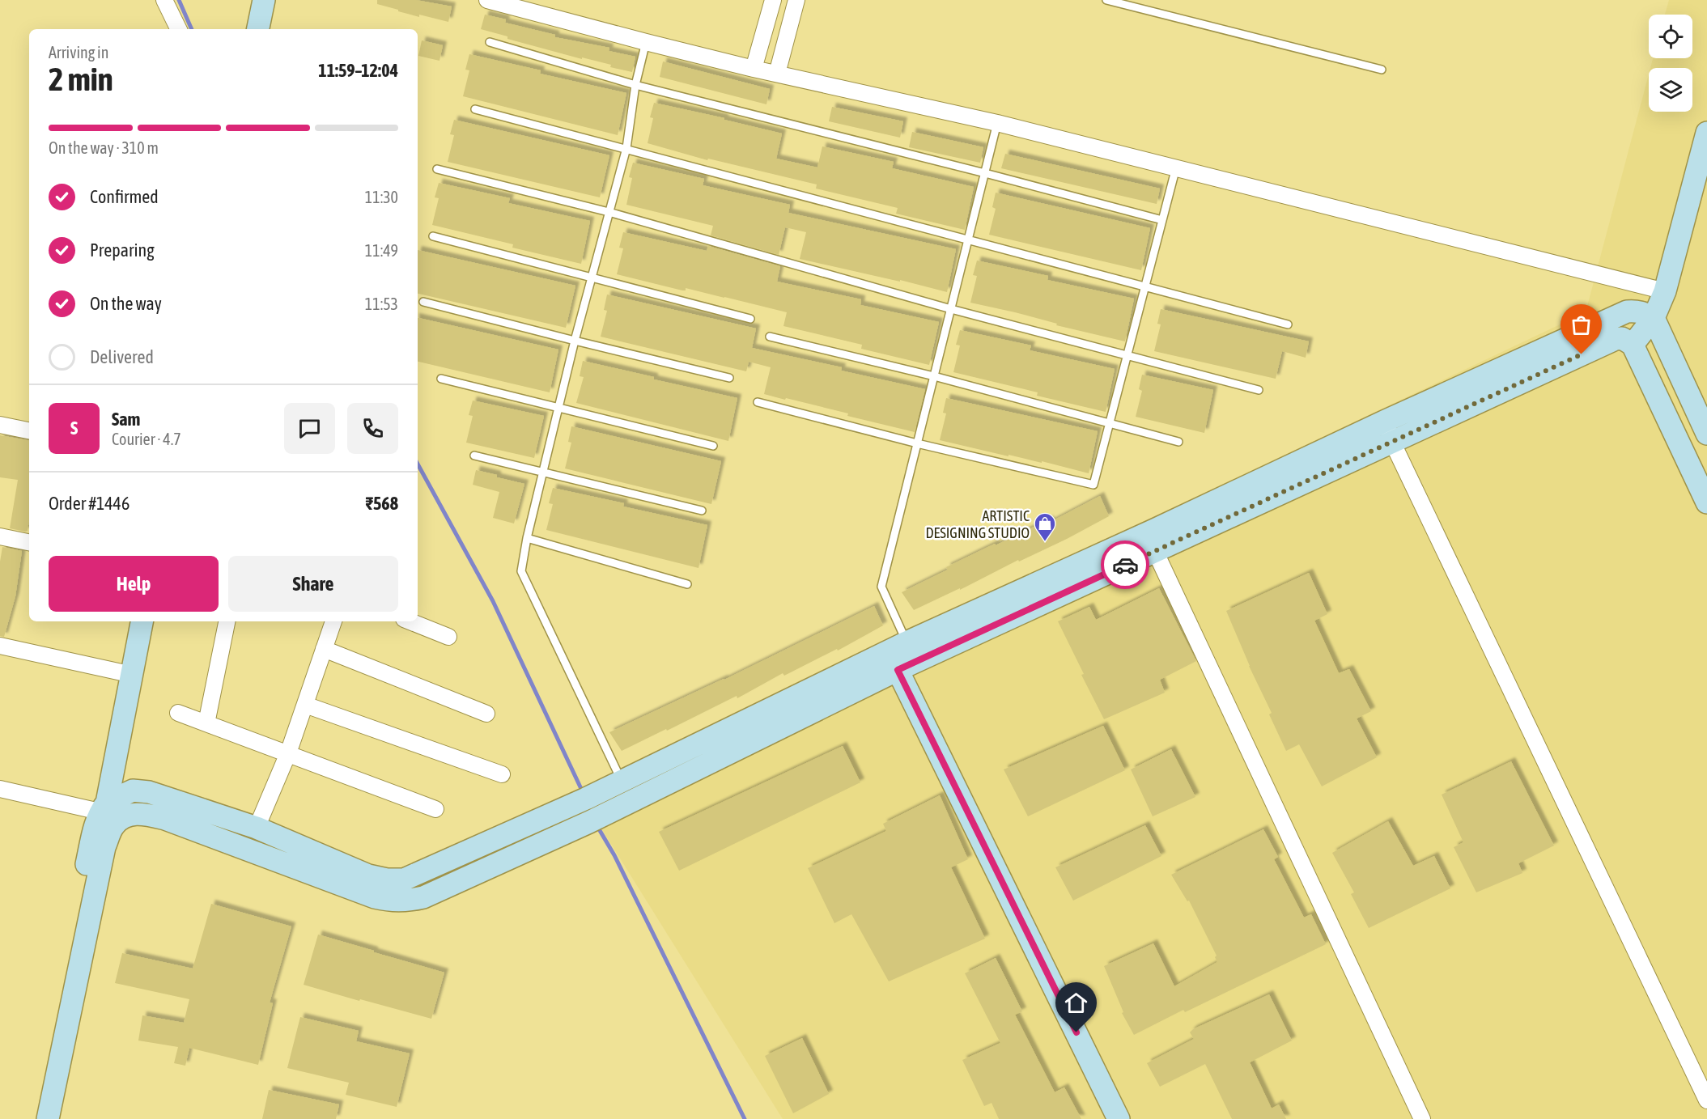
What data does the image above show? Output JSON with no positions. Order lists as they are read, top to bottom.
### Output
{
  "places": {
    "shop": ["ARTISTIC DESIGNING STUDIO"]
  },
  "page": {
    "heading": ["2 min", "Arriving in", "11:59–12:04"],
    "panel": [
      "Sam",
      "Courier · 4.7",
      "Order #1446",
      "₹568"
    ],
    "bar": "On the way · 310 m",
    "list": [
      ["Confirmed", "11:30"],
      ["Preparing", "11:49"],
      ["On the way", "11:53"],
      "Delivered"
    ],
    "round": "S",
    "buttons": ["Help", "Share"]
  }
}
